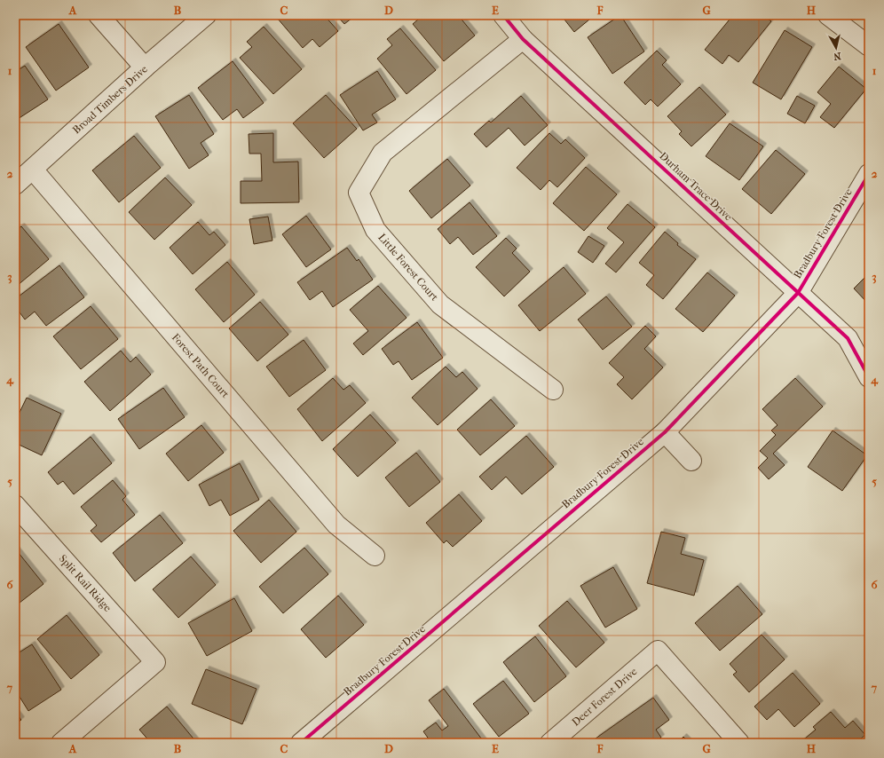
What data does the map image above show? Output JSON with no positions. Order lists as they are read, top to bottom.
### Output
{
  "streets": {
    "street": [
      "Broad Timbers Drive",
      "Durham Trace Drive",
      "Bradbury Forest Drive",
      "Little Forest Court",
      "Forest Path Court",
      "Split Rail Ridge",
      "Deer Forest Drive"
    ]
  },
  "crossings": [
    ["Broad Timbers Drive", "Forest Path Court"],
    ["Durham Trace Drive", "Bradbury Forest Drive"],
    ["Durham Trace Drive", "Little Forest Court"]
  ],
  "north": "bottom",
  "grid": {
    "columns": [
      "A",
      "B",
      "C",
      "D",
      "E",
      "F",
      "G",
      "H"
    ],
    "rows": [
      "1",
      "2",
      "3",
      "4",
      "5",
      "6",
      "7"
    ]
  }
}
